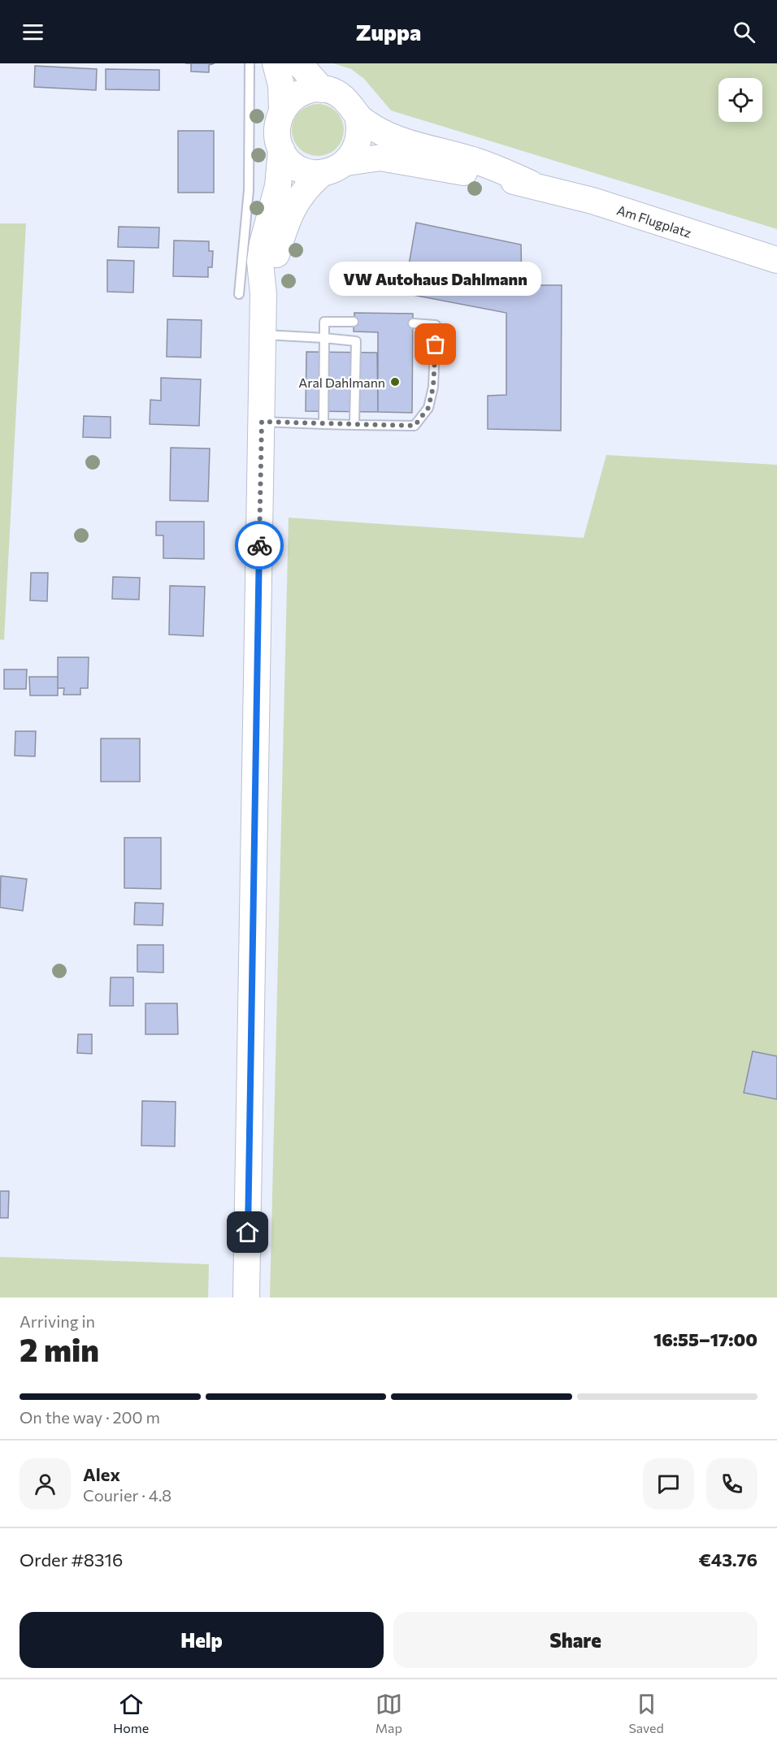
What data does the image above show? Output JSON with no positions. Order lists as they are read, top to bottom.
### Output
{
  "streets": {
    "main road": ["Am Flugplatz"]
  },
  "places": ["VW Autohaus Dahlmann", "Aral Dahlmann"],
  "page": {
    "header": "Zuppa",
    "bubble": "VW Autohaus Dahlmann",
    "heading": ["2 min", "Arriving in", "16:55–17:00"],
    "panel": [
      "Alex",
      "Courier · 4.8",
      "Order #8316",
      "€43.76"
    ],
    "bar": "On the way · 200 m",
    "buttons": ["Help", "Share"],
    "tabs": ["Home", "Map", "Saved"]
  }
}
